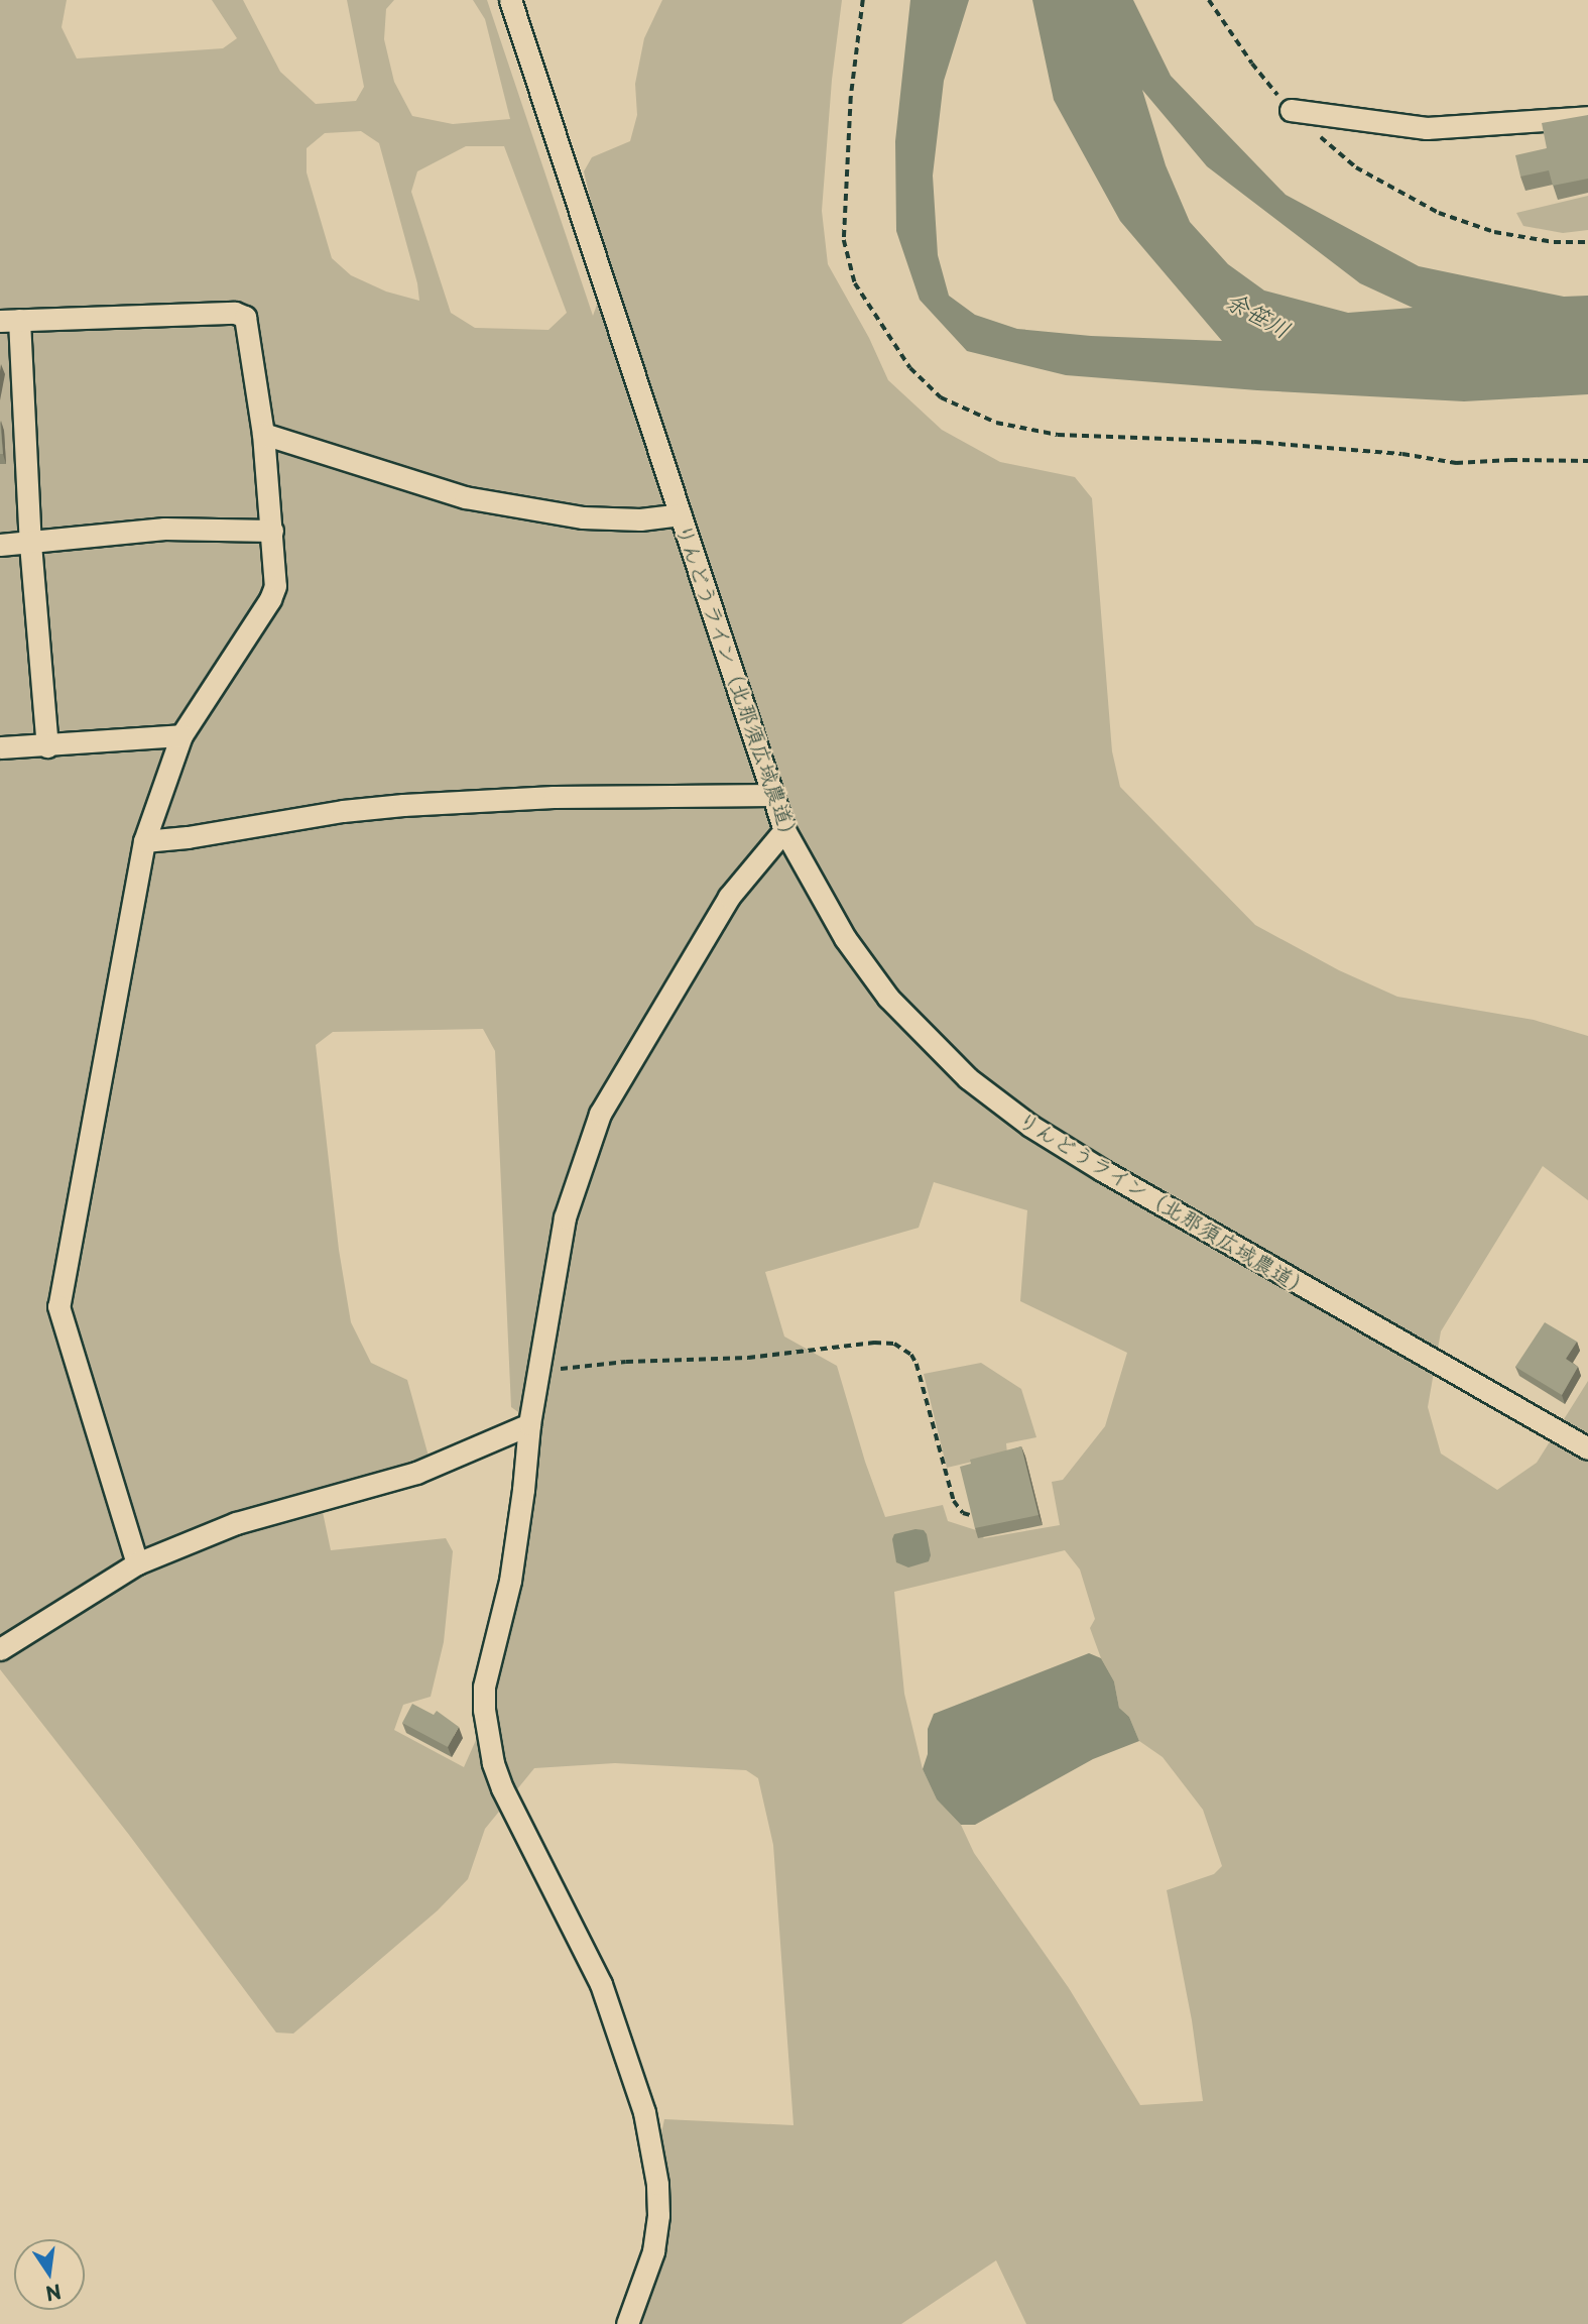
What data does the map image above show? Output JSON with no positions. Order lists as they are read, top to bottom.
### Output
{
  "streets": {
    "street": ["りんどうライン（北那須広域農道）"]
  },
  "water": ["余笹川"],
  "north": "bottom"
}
